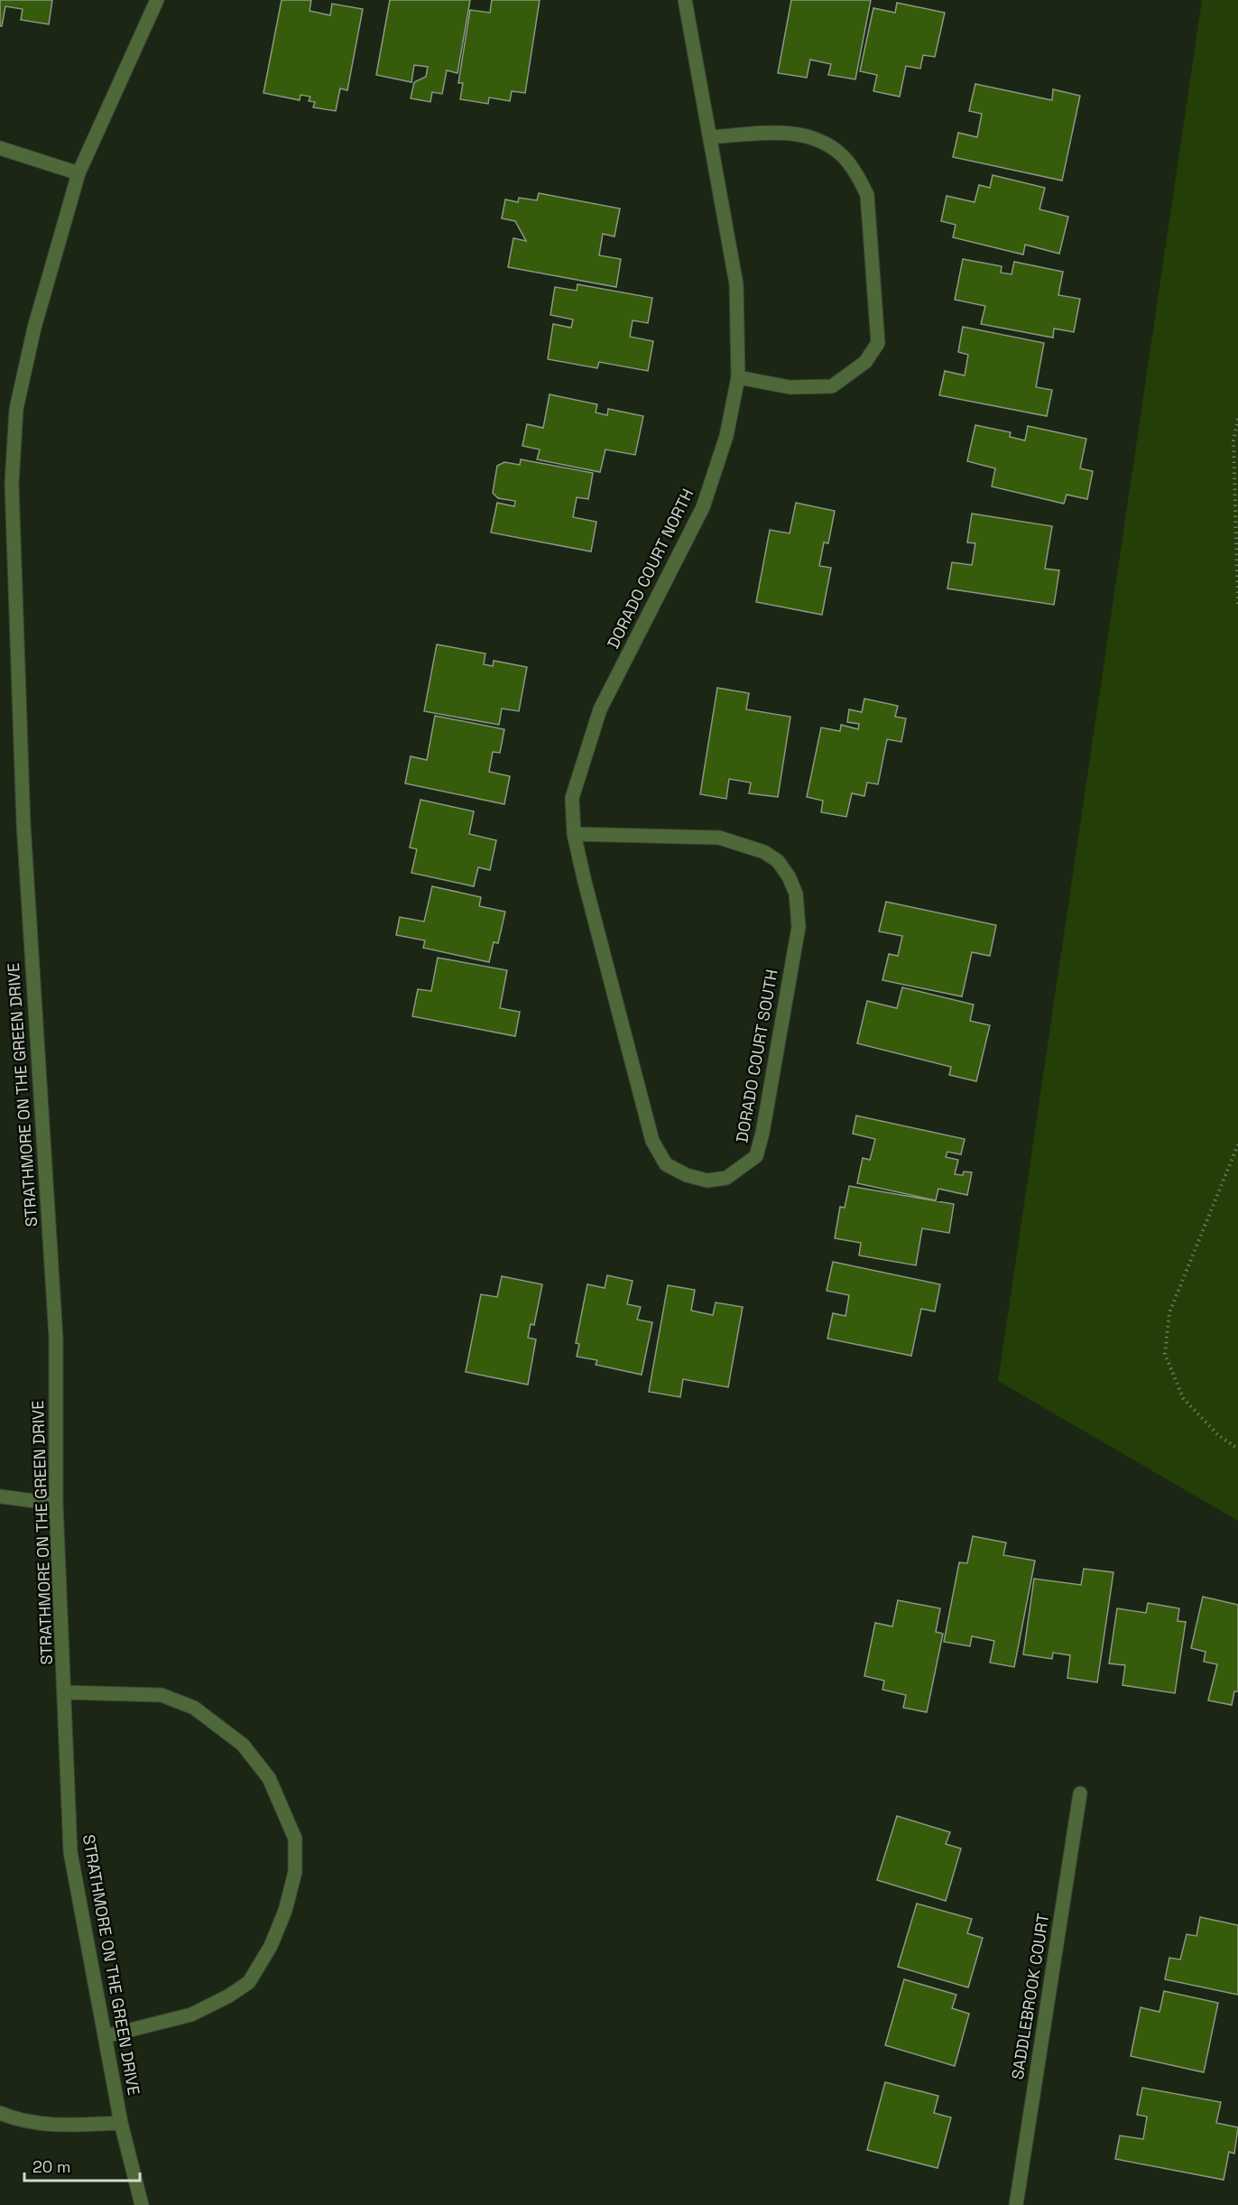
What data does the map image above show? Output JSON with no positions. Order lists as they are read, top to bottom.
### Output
{
  "streets": {
    "street": [
      "DORADO COURT NORTH",
      "DORADO COURT SOUTH",
      "STRATHMORE ON THE GREEN DRIVE",
      "SADDLEBROOK COURT"
    ]
  },
  "crossings": [
    ["DORADO COURT NORTH", "DORADO COURT SOUTH"]
  ],
  "scale_bar": "20 m"
}
